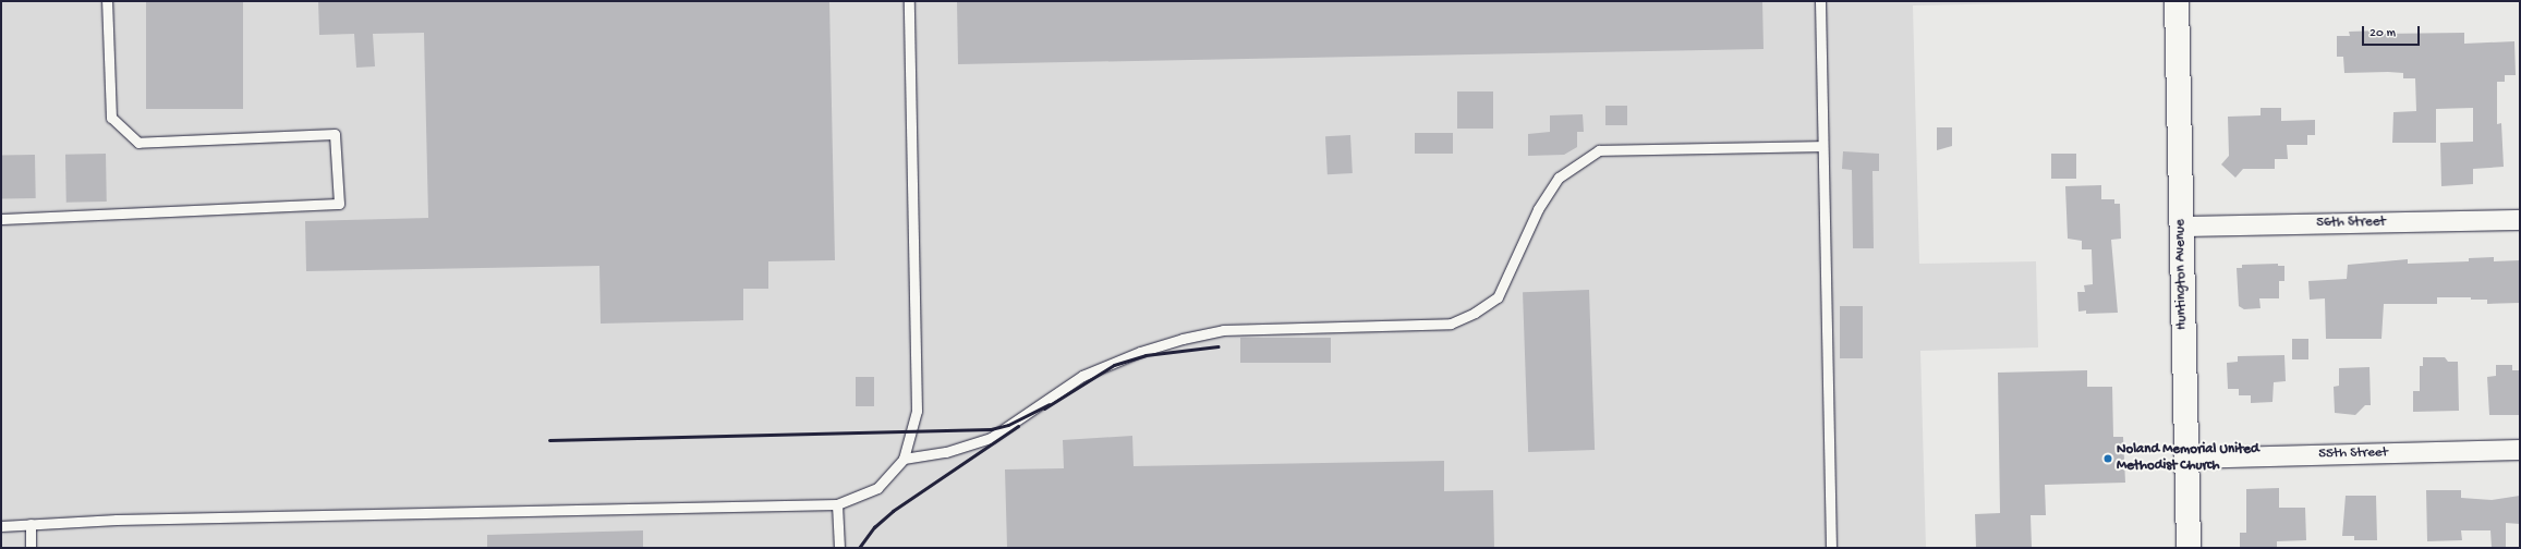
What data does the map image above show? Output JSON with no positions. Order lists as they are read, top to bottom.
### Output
{
  "streets": {
    "main road": ["Huntington Avenue"],
    "street": ["56th Street", "55th Street"]
  },
  "crossings": [
    ["56th Street", "Huntington Avenue"],
    ["Huntington Avenue", "55th Street"]
  ],
  "places": ["Noland Memorial United Methodist Church"],
  "scale_bar": "20 m"
}
